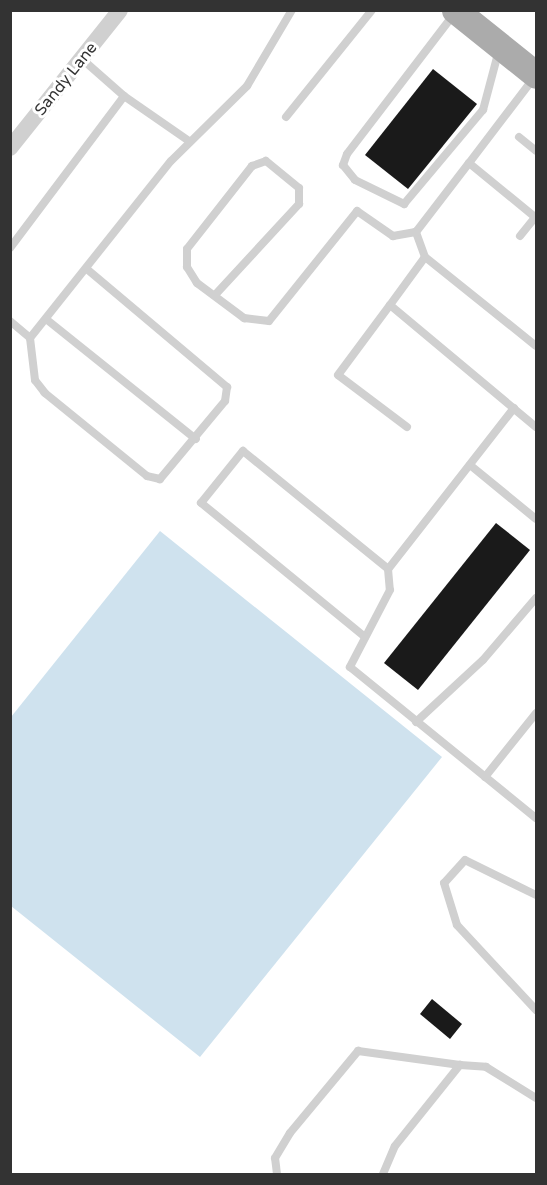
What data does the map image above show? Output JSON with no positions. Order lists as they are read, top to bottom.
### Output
{
  "streets": {
    "street": ["Sandy Lane"]
  }
}
